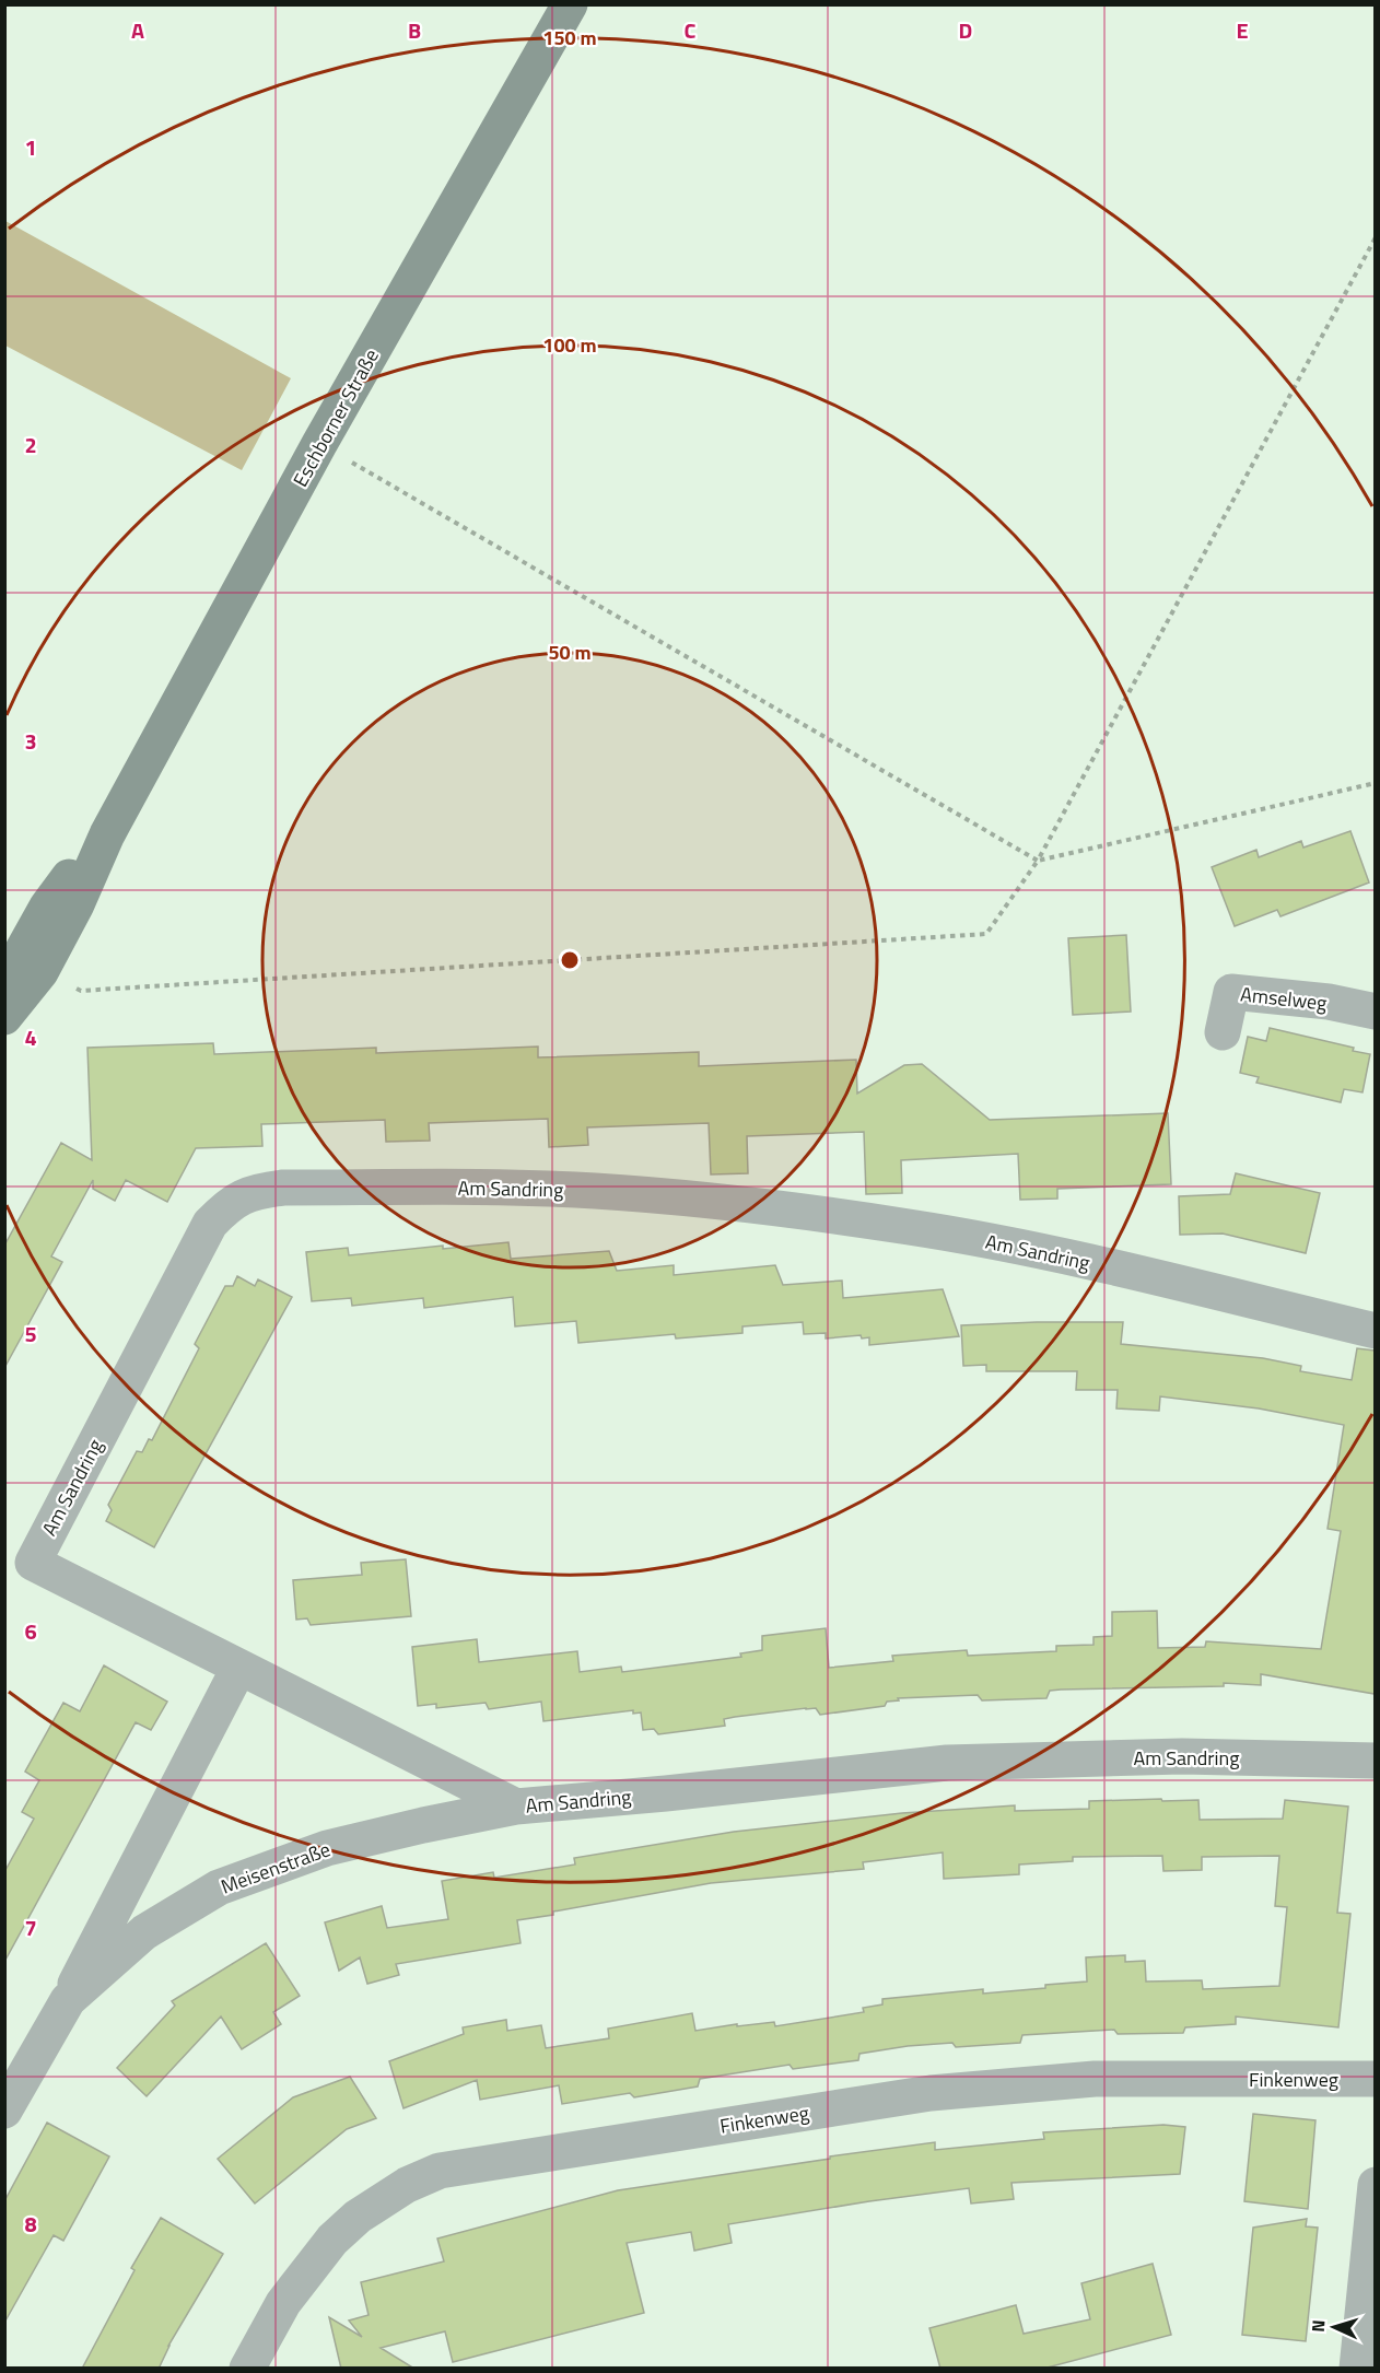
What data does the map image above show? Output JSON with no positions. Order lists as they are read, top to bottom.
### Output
{
  "streets": {
    "street": [
      "Eschborner Straße",
      "Amselweg",
      "Am Sandring",
      "Meisenstraße",
      "Finkenweg"
    ]
  },
  "crossings": [
    ["Am Sandring", "Meisenstraße"]
  ],
  "north": "left",
  "grid": {
    "columns": [
      "A",
      "B",
      "C",
      "D",
      "E"
    ],
    "rows": [
      "1",
      "2",
      "3",
      "4",
      "5",
      "6",
      "7",
      "8"
    ]
  },
  "rings": ["150 m", "100 m", "50 m"]
}
